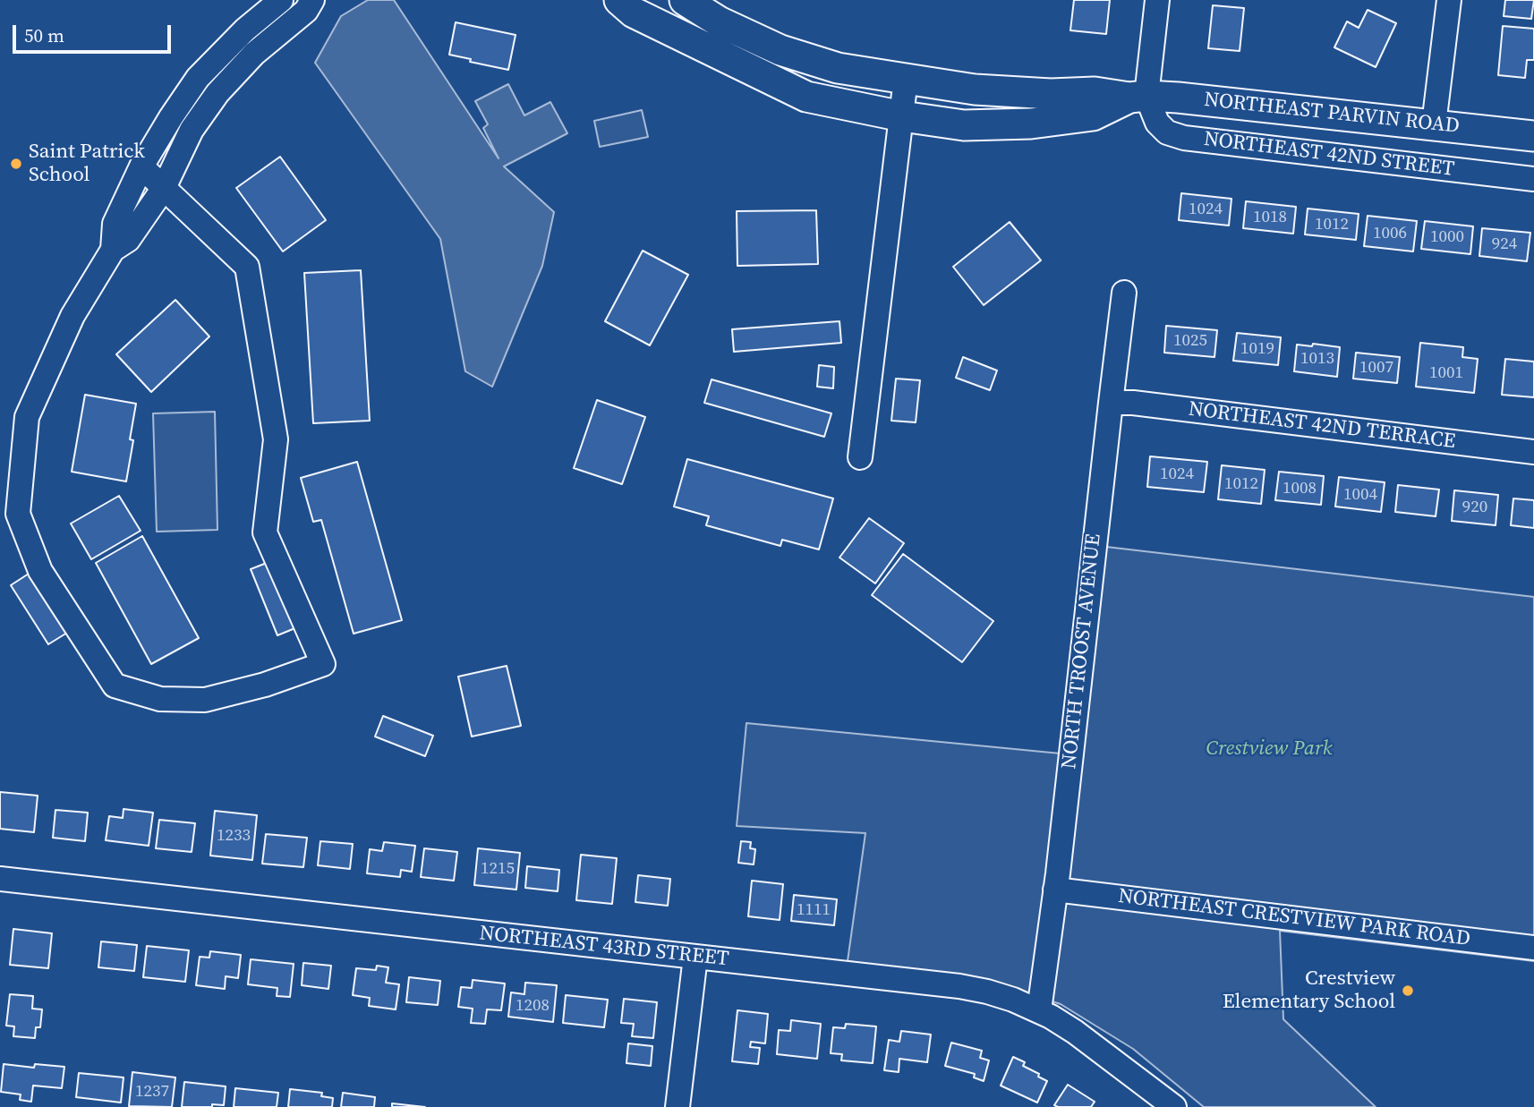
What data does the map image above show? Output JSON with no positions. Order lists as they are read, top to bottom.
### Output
{
  "streets": {
    "main road": ["NORTHEAST PARVIN ROAD"],
    "street": [
      "NORTHEAST 42ND STREET",
      "NORTHEAST 42ND TERRACE",
      "NORTH TROOST AVENUE",
      "NORTHEAST CRESTVIEW PARK ROAD",
      "NORTHEAST 43RD STREET"
    ]
  },
  "crossings": [
    ["NORTHEAST PARVIN ROAD", "NORTHEAST 42ND STREET"],
    ["NORTHEAST 42ND TERRACE", "NORTH TROOST AVENUE"],
    ["NORTH TROOST AVENUE", "NORTHEAST CRESTVIEW PARK ROAD"],
    ["NORTH TROOST AVENUE", "NORTHEAST 43RD STREET"]
  ],
  "parks": ["Crestview Park"],
  "places": ["Saint Patrick School", "Crestview Elementary School"],
  "house_numbers": [
    "1024",
    "1018",
    "1012",
    "1006",
    "1000",
    "924",
    "1025",
    "1019",
    "1013",
    "1007",
    "1001",
    "1024",
    "1012",
    "1008",
    "1004",
    "920",
    "1233",
    "1215",
    "1111",
    "1208",
    "1237"
  ],
  "scale_bar": "50 m"
}
